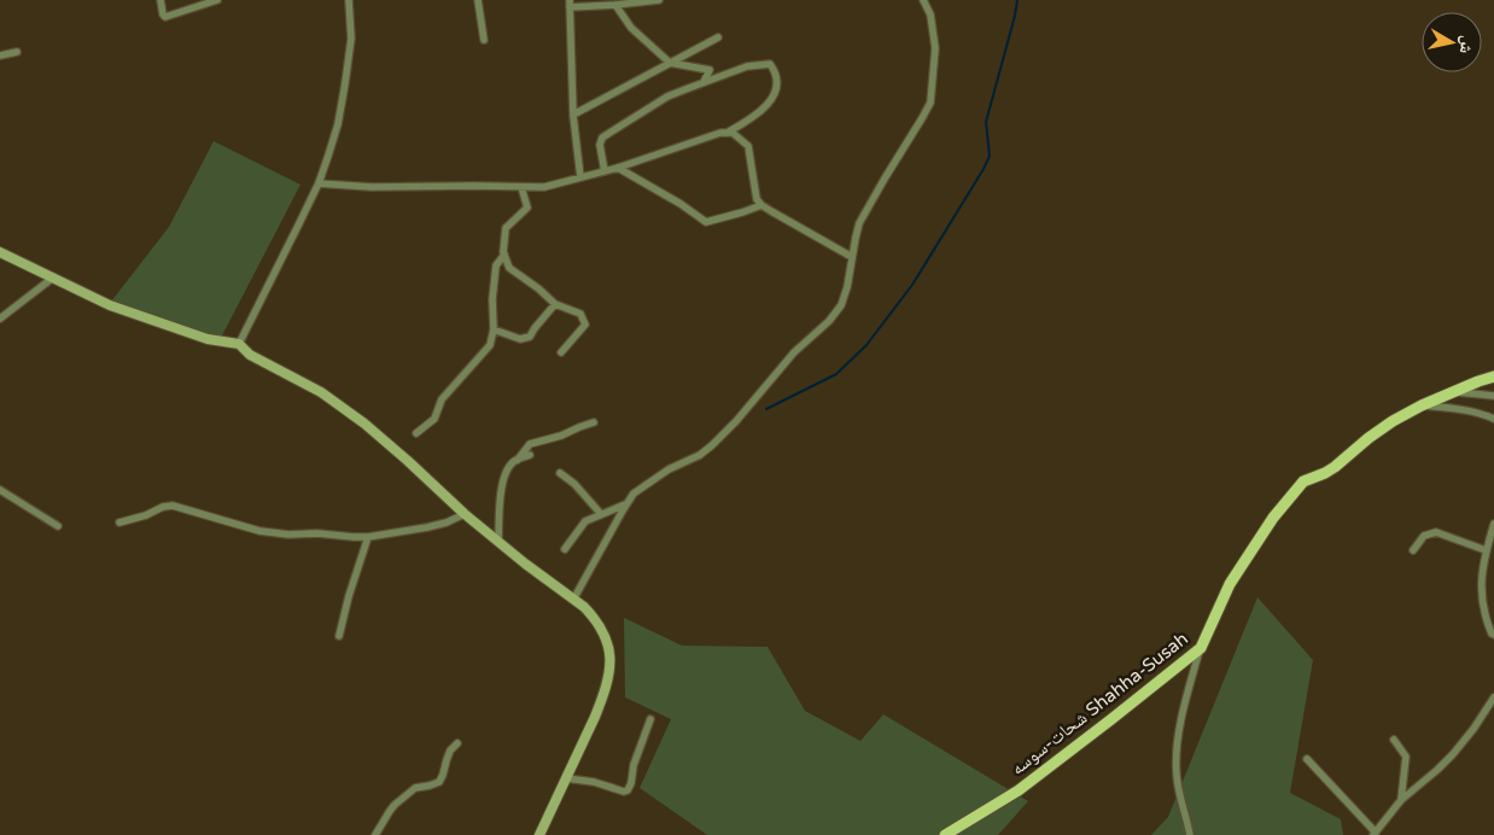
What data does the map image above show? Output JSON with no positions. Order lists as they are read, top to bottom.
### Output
{
  "streets": {
    "main road": ["شحات-سوسه Shahha-Susah"]
  },
  "north": "right"
}
